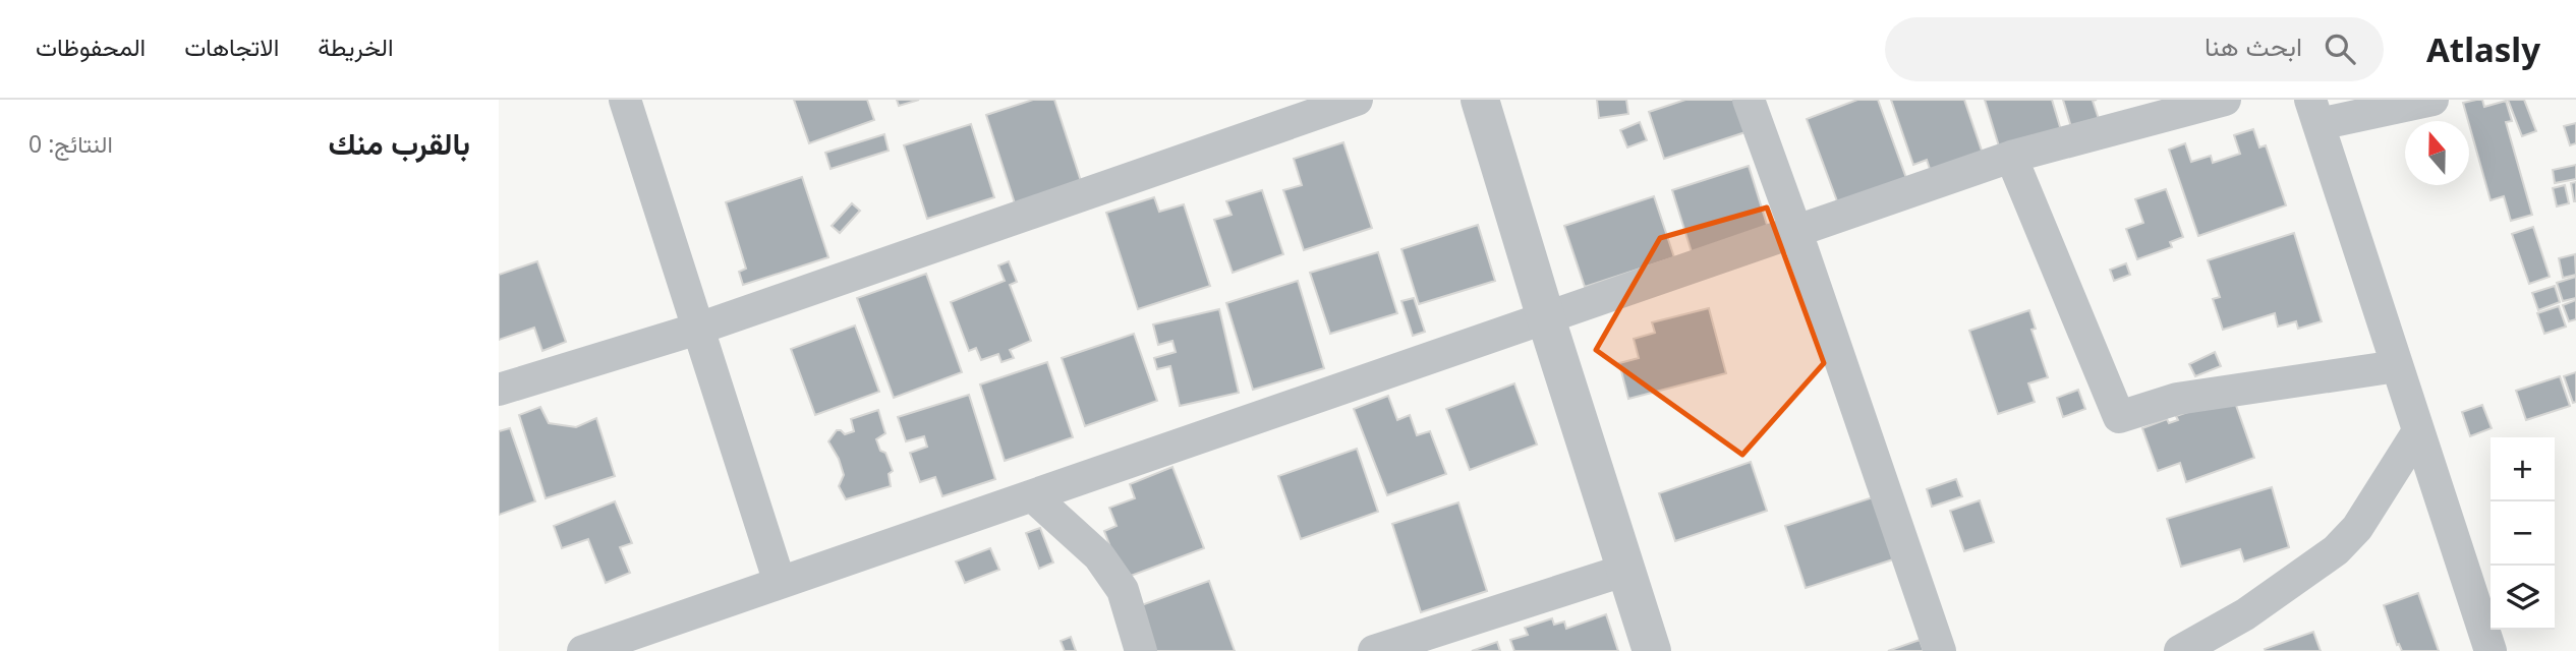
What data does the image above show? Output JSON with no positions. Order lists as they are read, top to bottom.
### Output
{
  "north": "top",
  "page": {
    "header": "Atlasly",
    "search": "ابحث هنا",
    "nav": ["الخريطة", "الاتجاهات", "المحفوظات"],
    "heading": ["بالقرب منك", "النتائج: 0"],
    "map_buttons": ["+", "−"]
  }
}
